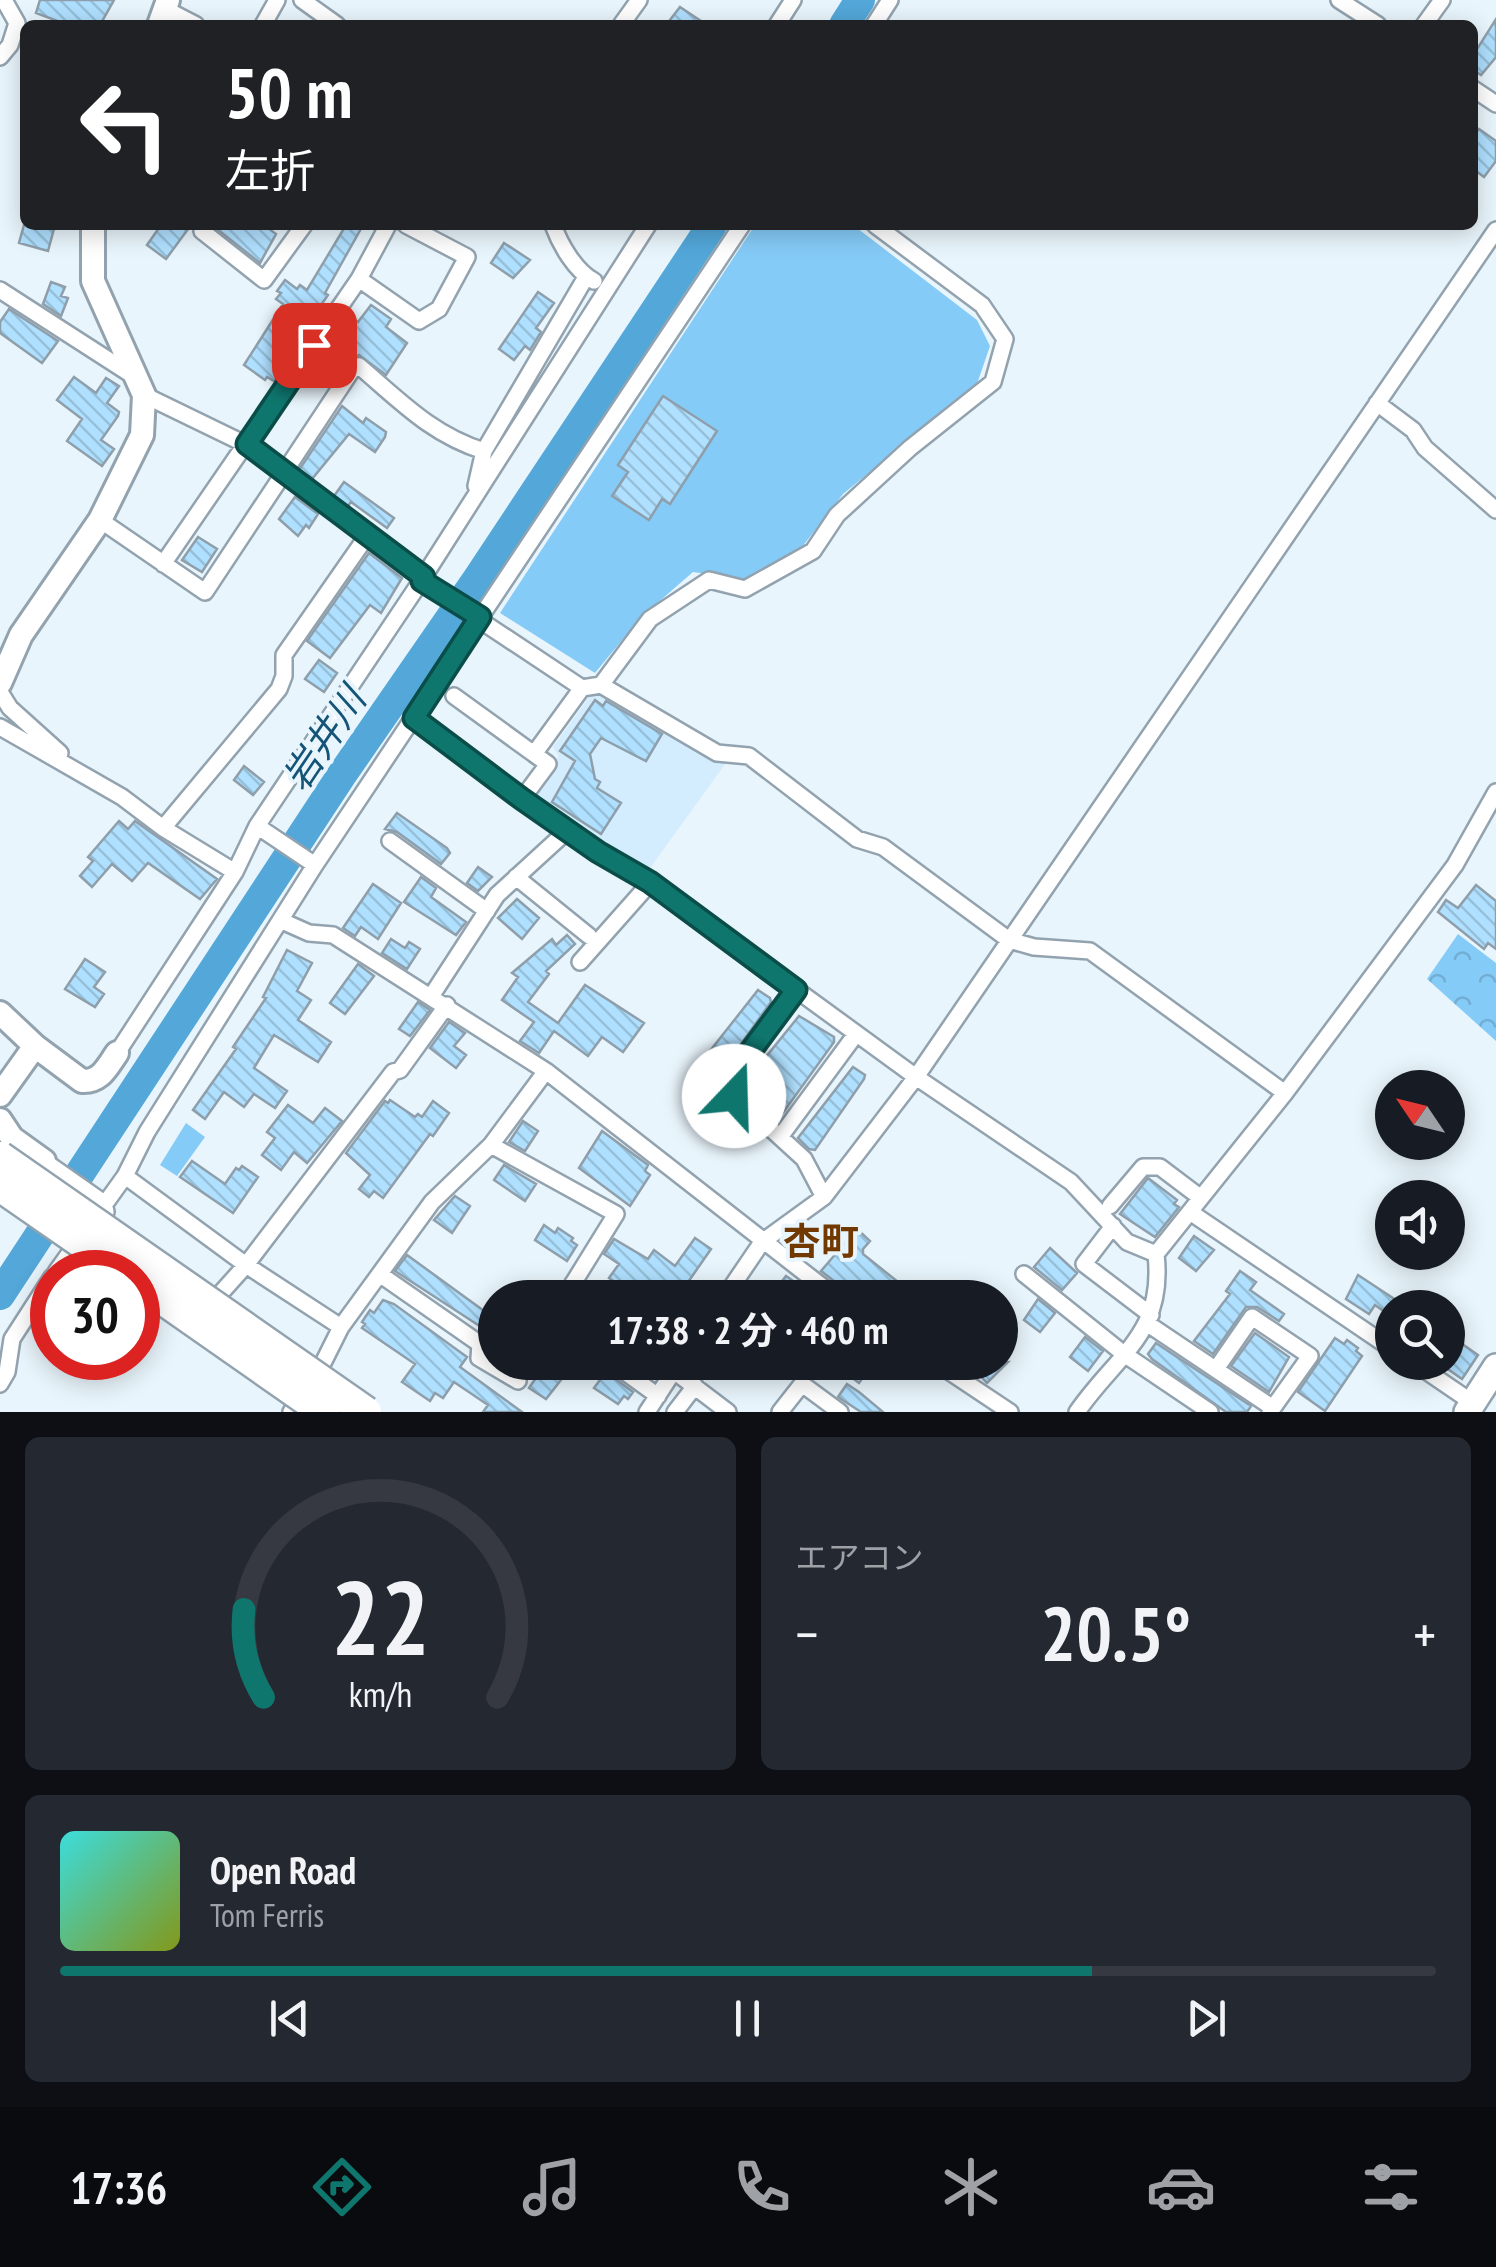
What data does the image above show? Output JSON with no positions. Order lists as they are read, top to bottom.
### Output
{
  "districts": ["杏町"],
  "water": ["岩井川"],
  "north": "top left",
  "page": {
    "turn": ["50 m", "左折"],
    "limit": "30",
    "trip": "17:38 · 2 分 · 460 m",
    "tile": "エアコン",
    "heat": ["−", "20.5°", "+"],
    "song": ["Open Road", "Tom Ferris"],
    "tabs": "17:36",
    "gauge": ["22", "km/h"]
  }
}
